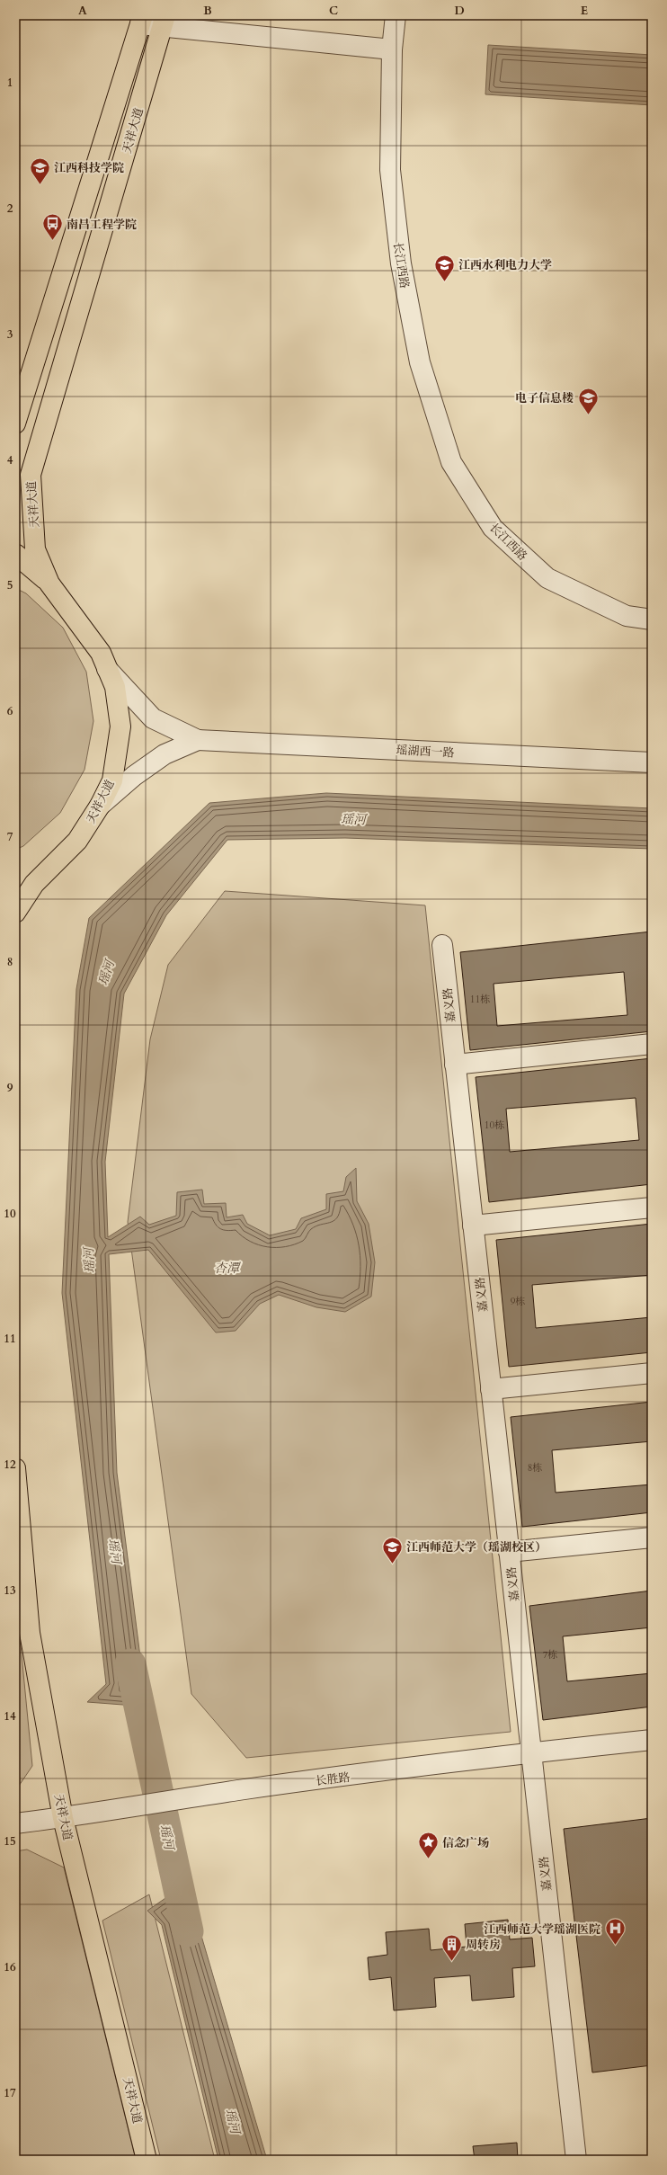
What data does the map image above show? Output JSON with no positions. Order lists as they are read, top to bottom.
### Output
{
  "streets": {
    "main road": ["天祥大道"],
    "street": [
      "长江西路",
      "瑶湖西一路",
      "嘉义路",
      "长胜路"
    ]
  },
  "crossings": [
    ["天祥大道", "长胜路"],
    ["嘉义路", "长胜路"]
  ],
  "water": ["瑶河", "杏潭"],
  "places": {
    "school or university": [
      "江西科技学院",
      "江西水利电力大学",
      "电子信息楼",
      "江西师范大学（瑶湖校区）"
    ],
    "bus stop": ["南昌工程学院"],
    "place": ["信念广场"],
    "hospital": ["江西师范大学瑶湖医院"],
    "building": ["周转房"]
  },
  "house_numbers": [
    "11栋",
    "10栋",
    "9栋",
    "8栋",
    "7栋"
  ],
  "grid": {
    "columns": [
      "A",
      "B",
      "C",
      "D",
      "E"
    ],
    "rows": [
      "1",
      "2",
      "3",
      "4",
      "5",
      "6",
      "7",
      "8",
      "9",
      "10",
      "11",
      "12",
      "13",
      "14",
      "15",
      "16",
      "17"
    ]
  }
}
